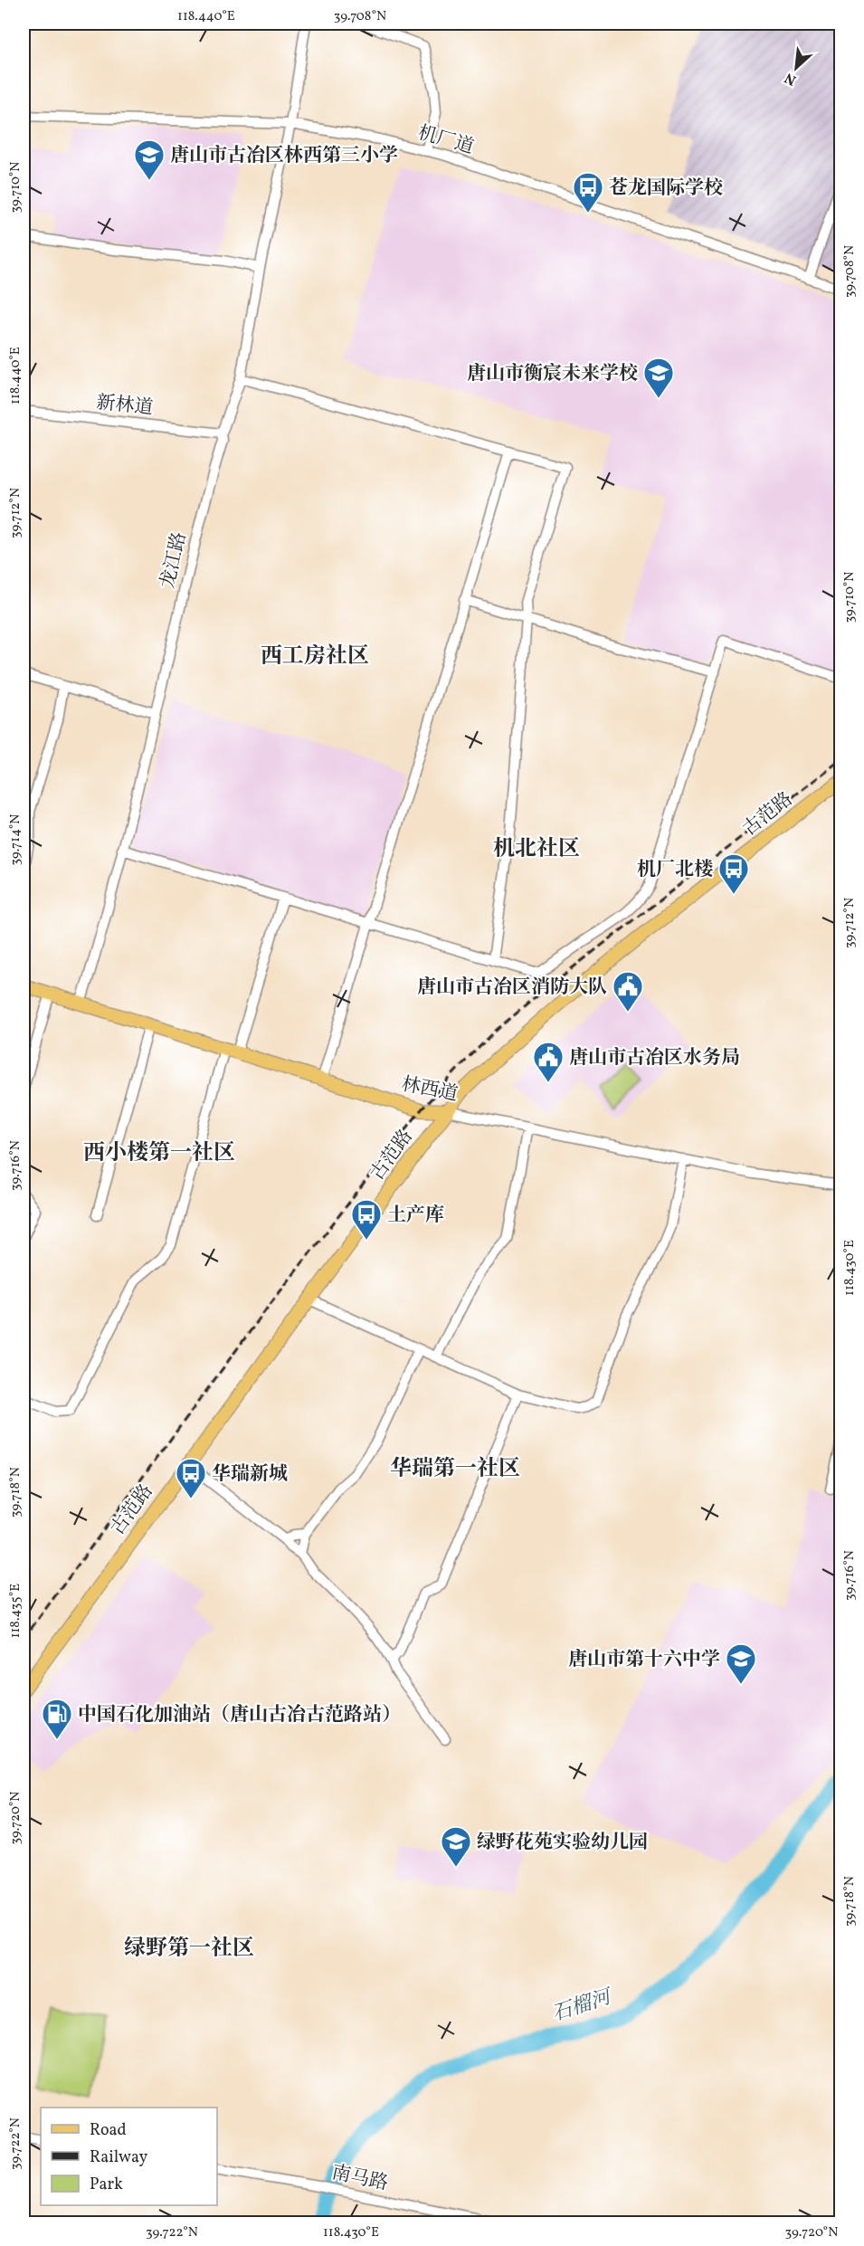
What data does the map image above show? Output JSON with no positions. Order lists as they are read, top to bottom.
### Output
{
  "streets": {
    "main road": ["古范路", "林西道"],
    "street": [
      "机厂道",
      "新林道",
      "龙江路",
      "南马路"
    ]
  },
  "crossings": [
    ["机厂道", "龙江路"],
    ["新林道", "龙江路"],
    ["龙江路", "林西道"],
    ["古范路", "林西道"]
  ],
  "districts": [
    "西工房社区",
    "机北社区",
    "西小楼第一社区",
    "华瑞第一社区",
    "绿野第一社区"
  ],
  "water": ["石榴河"],
  "places": {
    "school or university": [
      "唐山市古冶区林西第三小学",
      "唐山市衡宸未来学校",
      "唐山市第十六中学",
      "绿野花苑实验幼儿园"
    ],
    "bus stop": [
      "苍龙国际学校",
      "机厂北楼",
      "土产库",
      "华瑞新城"
    ],
    "public building": ["唐山市古冶区消防大队", "唐山市古冶区水务局"],
    "fuel station": ["中国石化加油站（唐山古冶古范路站）"]
  },
  "legend": ["Road", "Railway", "Park"],
  "north": "bottom left",
  "coordinates": [
    "118.440°E",
    "39.708°N",
    "39.710°N",
    "39.712°N",
    "39.714°N",
    "39.716°N",
    "118.430°E",
    "39.718°N",
    "118.435°E",
    "39.720°N",
    "39.722°N"
  ]
}
